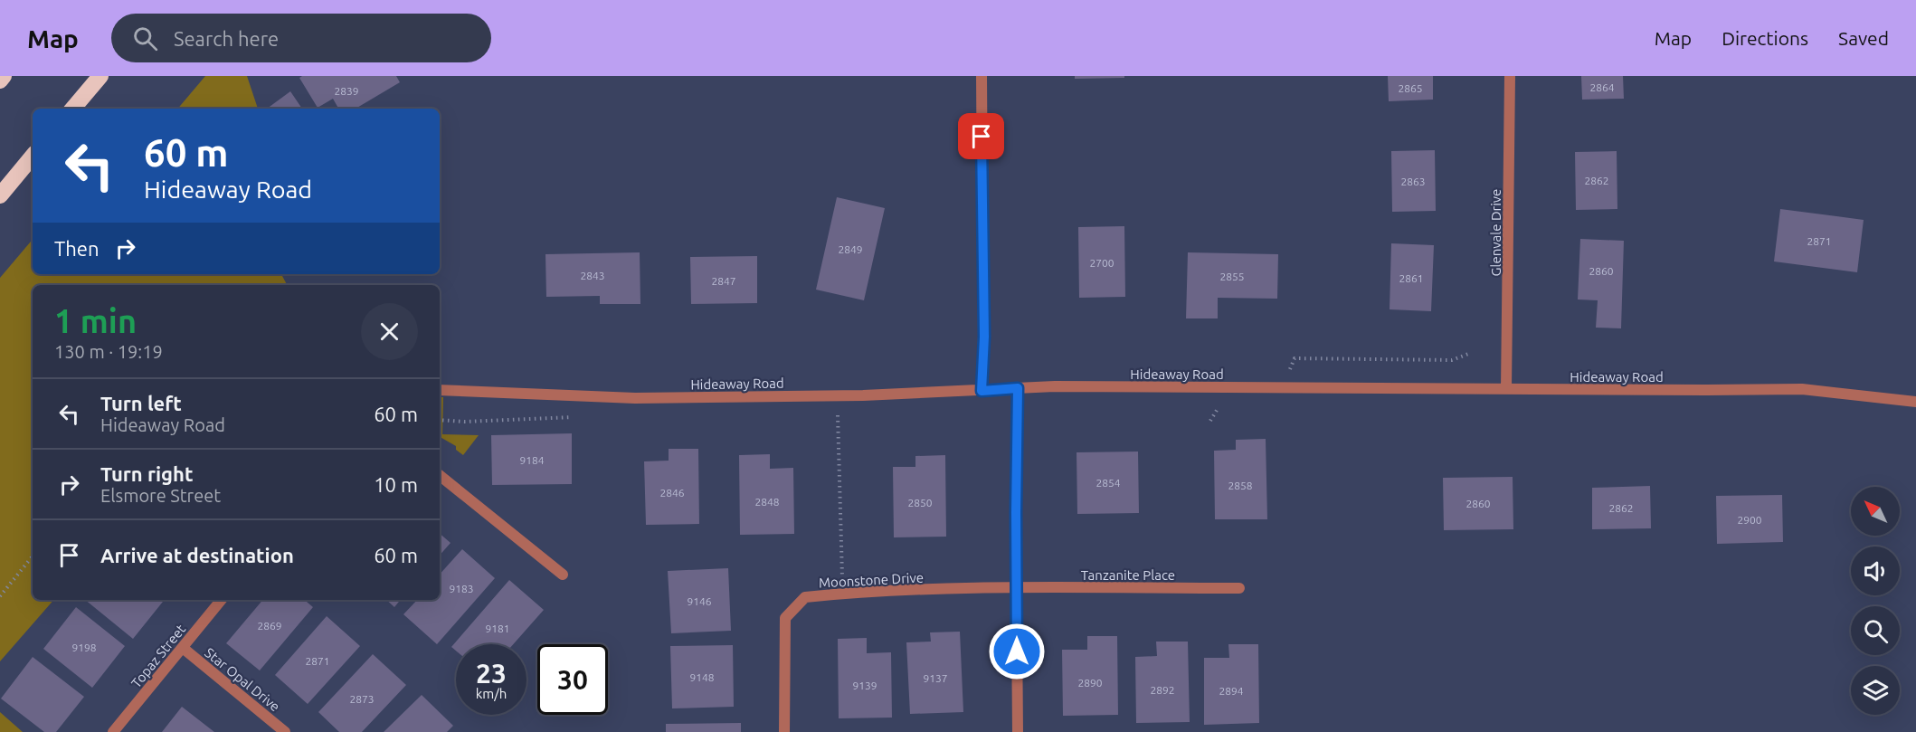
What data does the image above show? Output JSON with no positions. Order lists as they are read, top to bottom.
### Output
{
  "streets": {
    "street": [
      "Glenvale Drive",
      "Hideaway Road",
      "Tanzanite Place",
      "Moonstone Drive",
      "Topaz Street",
      "Star Opal Drive"
    ]
  },
  "crossings": [
    ["Glenvale Drive", "Hideaway Road"],
    ["Tanzanite Place", "Moonstone Drive"],
    ["Topaz Street", "Star Opal Drive"]
  ],
  "house_numbers": [
    "2864",
    "2865",
    "2839",
    "2862",
    "2863",
    "2871",
    "2849",
    "2700",
    "2860",
    "2843",
    "2855",
    "2861",
    "2847",
    "9184",
    "2854",
    "2858",
    "2846",
    "2848",
    "2850",
    "2860",
    "2862",
    "2900",
    "9183",
    "9146",
    "2869",
    "9181",
    "9198",
    "2871",
    "9148",
    "9137",
    "2890",
    "9139",
    "2892",
    "2894",
    "2873"
  ],
  "north": "top left",
  "page": {
    "header": "Map",
    "search": "Search here",
    "nav": ["Map", "Directions", "Saved"],
    "turn": ["60 m", "Hideaway Road"],
    "then": "Then",
    "heading": ["1 min", "130 m · 19:19"],
    "list": [
      {
        "name": "Turn left",
        "note": "Hideaway Road",
        "value": "60 m"
      },
      {
        "name": "Turn right",
        "note": "Elsmore Street",
        "value": "10 m"
      },
      {
        "name": "Arrive at destination",
        "value": "60 m"
      }
    ],
    "speed": "23 km/h",
    "limit": "30"
  }
}
